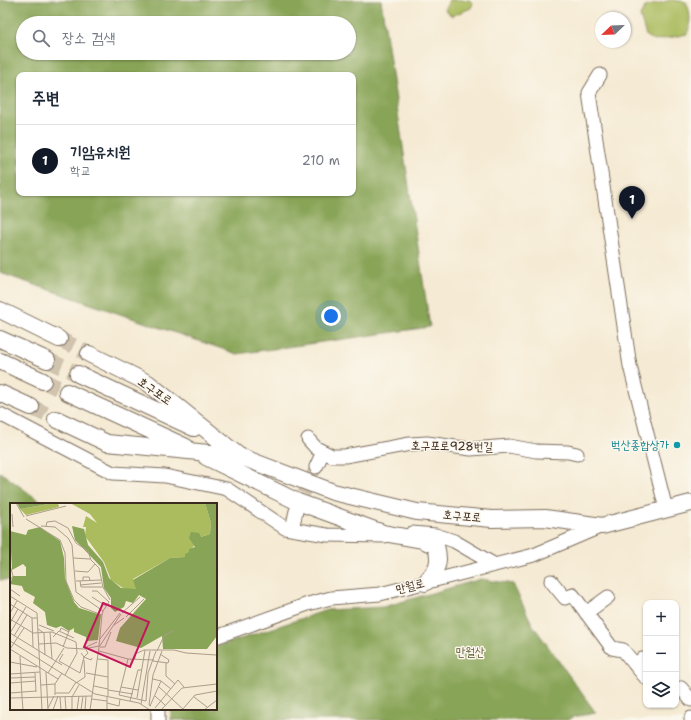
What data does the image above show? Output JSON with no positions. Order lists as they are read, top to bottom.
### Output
{
  "streets": {
    "main road": ["호구포로"],
    "street": ["호구포로928번길", "만월로"]
  },
  "crossings": [
    ["호구포로", "만월로"]
  ],
  "parks": ["만월산"],
  "places": ["벅산종합상가"],
  "north": "bottom left",
  "page": {
    "search": "장소 검색",
    "heading": "주변",
    "list": [
      {
        "mark": "1",
        "name": "기암유치원",
        "note": "학교",
        "value": "210 m"
      }
    ],
    "pins": "1",
    "map_buttons": ["+", "−"]
  }
}
